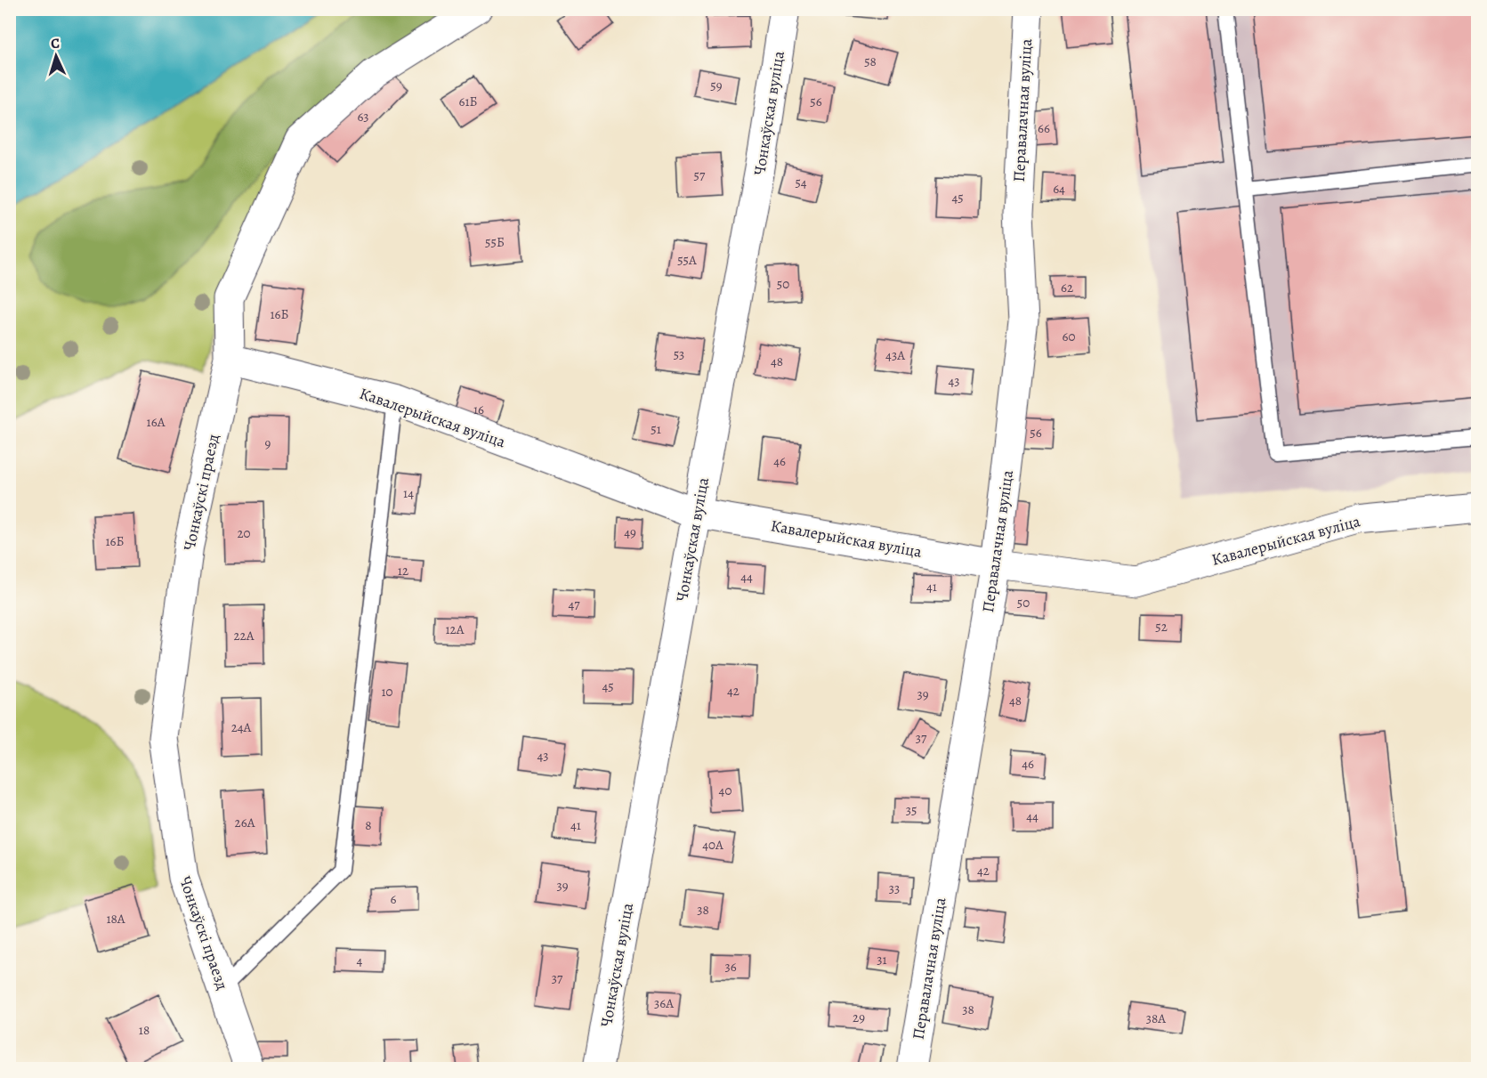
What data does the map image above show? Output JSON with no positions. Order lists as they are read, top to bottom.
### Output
{
  "streets": {
    "street": [
      "Перавалачная вуліца",
      "Чонкаўская вуліца",
      "Кавалерыйская вуліца",
      "Чонкаўскі праезд"
    ]
  },
  "crossings": [
    ["Перавалачная вуліца", "Кавалерыйская вуліца"],
    ["Чонкаўская вуліца", "Кавалерыйская вуліца"],
    ["Кавалерыйская вуліца", "Чонкаўскі праезд"]
  ],
  "house_numbers": [
    "58",
    "59",
    "61Б",
    "56",
    "63",
    "66",
    "57",
    "54",
    "64",
    "45",
    "55Б",
    "55А",
    "50",
    "62",
    "16Б",
    "60",
    "53",
    "43А",
    "48",
    "43",
    "16",
    "16А",
    "51",
    "56",
    "9",
    "46",
    "14",
    "49",
    "20",
    "16Б",
    "12",
    "44",
    "41",
    "50",
    "47",
    "52",
    "12А",
    "22А",
    "45",
    "42",
    "10",
    "39",
    "48",
    "24А",
    "37",
    "43",
    "46",
    "40",
    "35",
    "44",
    "26А",
    "8",
    "41",
    "40А",
    "42",
    "39",
    "33",
    "6",
    "38",
    "18А",
    "31",
    "4",
    "36",
    "37",
    "36А",
    "38",
    "29",
    "38А",
    "18"
  ],
  "north": "top"
}
